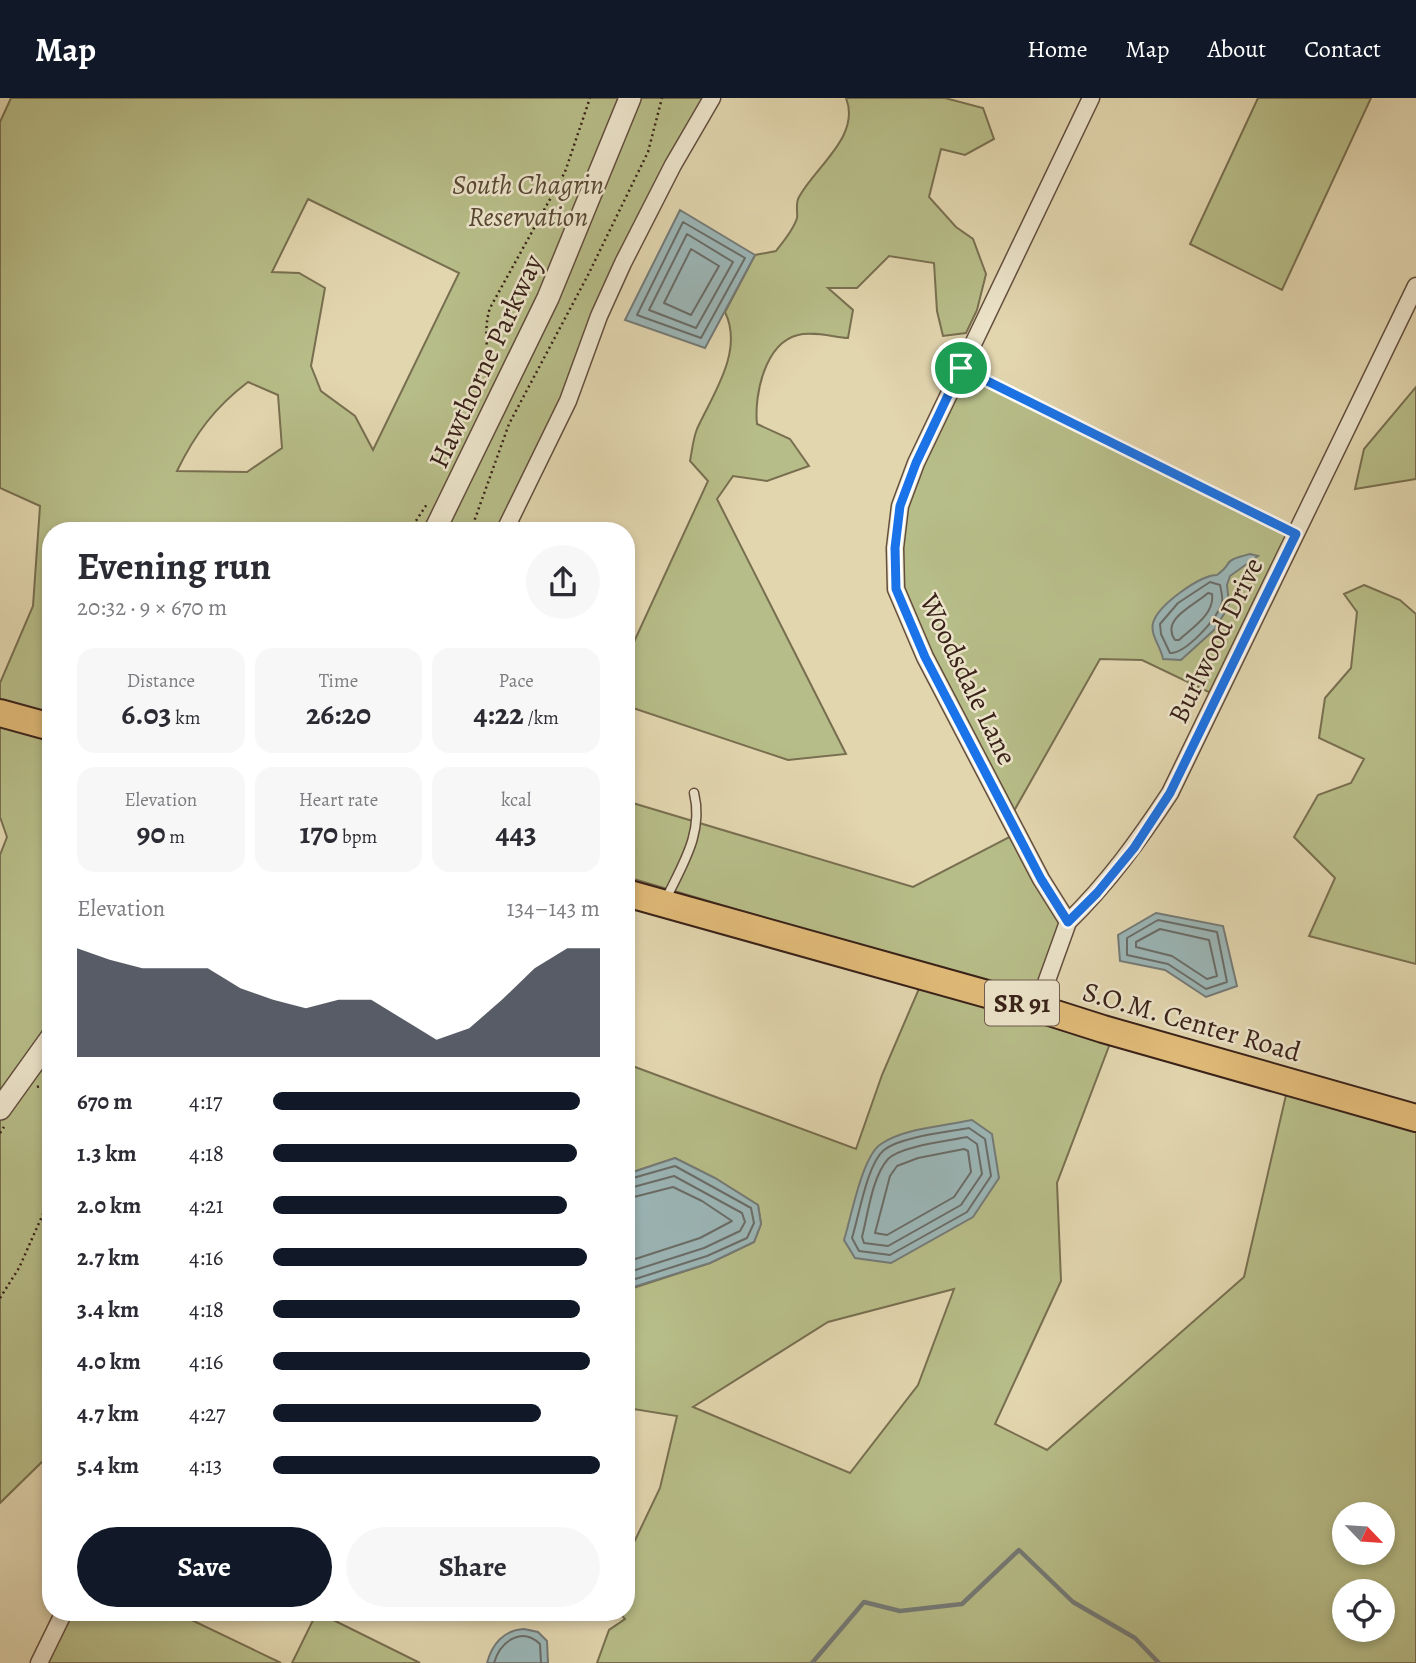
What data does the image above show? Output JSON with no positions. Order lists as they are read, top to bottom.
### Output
{
  "streets": {
    "main road": ["SR 91", "S.O.M. Center Road"],
    "street": ["Hawthorne Parkway", "Burlwood Drive", "Woodsdale Lane"]
  },
  "crossings": [
    ["Burlwood Drive", "Woodsdale Lane"]
  ],
  "parks": ["South Chagrin Reservation"],
  "north": "bottom right",
  "page": {
    "header": "Map",
    "nav": [
      "Home",
      "Map",
      "About",
      "Contact"
    ],
    "heading": ["Evening run", "20:32 · 9 × 670 m"],
    "stats": [
      ["Distance", "6.03 km"],
      ["Time", "26:20"],
      ["Pace", "4:22 /km"],
      ["Elevation", "90 m"],
      ["Heart rate", "170 bpm"],
      ["kcal", "443"]
    ],
    "chart": ["Elevation", "134–143 m"],
    "list": [
      {
        "name": "670 m",
        "note": "4:17"
      },
      {
        "name": "1.3 km",
        "note": "4:18"
      },
      {
        "name": "2.0 km",
        "note": "4:21"
      },
      {
        "name": "2.7 km",
        "note": "4:16"
      },
      {
        "name": "3.4 km",
        "note": "4:18"
      },
      {
        "name": "4.0 km",
        "note": "4:16"
      },
      {
        "name": "4.7 km",
        "note": "4:27"
      },
      {
        "name": "5.4 km",
        "note": "4:13"
      }
    ],
    "buttons": ["Save", "Share"]
  }
}
